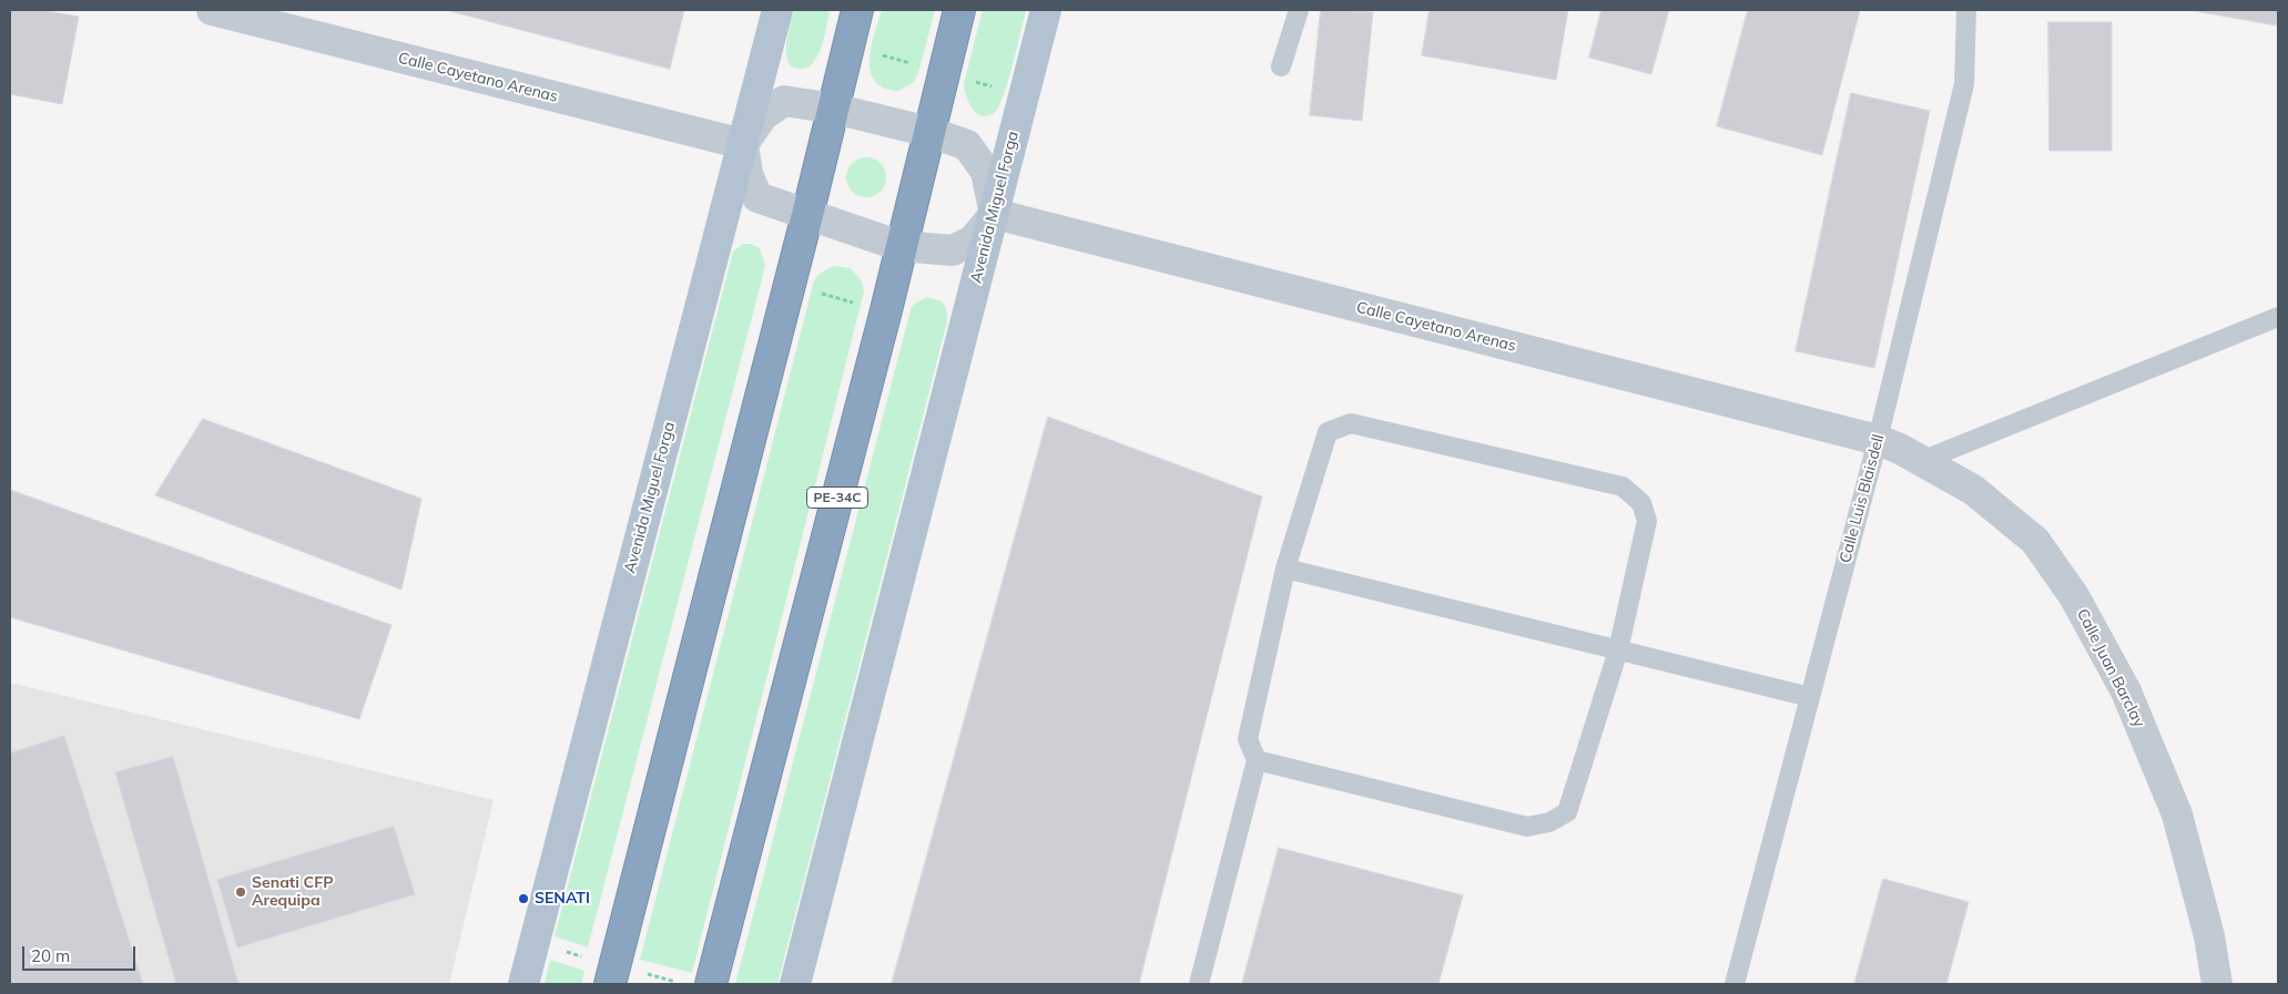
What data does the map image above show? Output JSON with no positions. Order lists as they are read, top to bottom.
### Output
{
  "streets": {
    "highway": ["PE-34C"],
    "main road": ["Avenida Miguel Forga"],
    "street": ["Calle Cayetano Arenas", "Calle Juan Barclay"],
    "lane": ["Calle Luis Blaisdell"]
  },
  "crossings": [
    ["Calle Cayetano Arenas", "Avenida Miguel Forga"],
    ["Calle Cayetano Arenas", "Calle Luis Blaisdell"],
    ["Calle Cayetano Arenas", "Calle Juan Barclay"],
    ["Calle Luis Blaisdell", "Calle Juan Barclay"]
  ],
  "places": ["Senati CFP Arequipa", "SENATI"],
  "scale_bar": "20 m"
}
